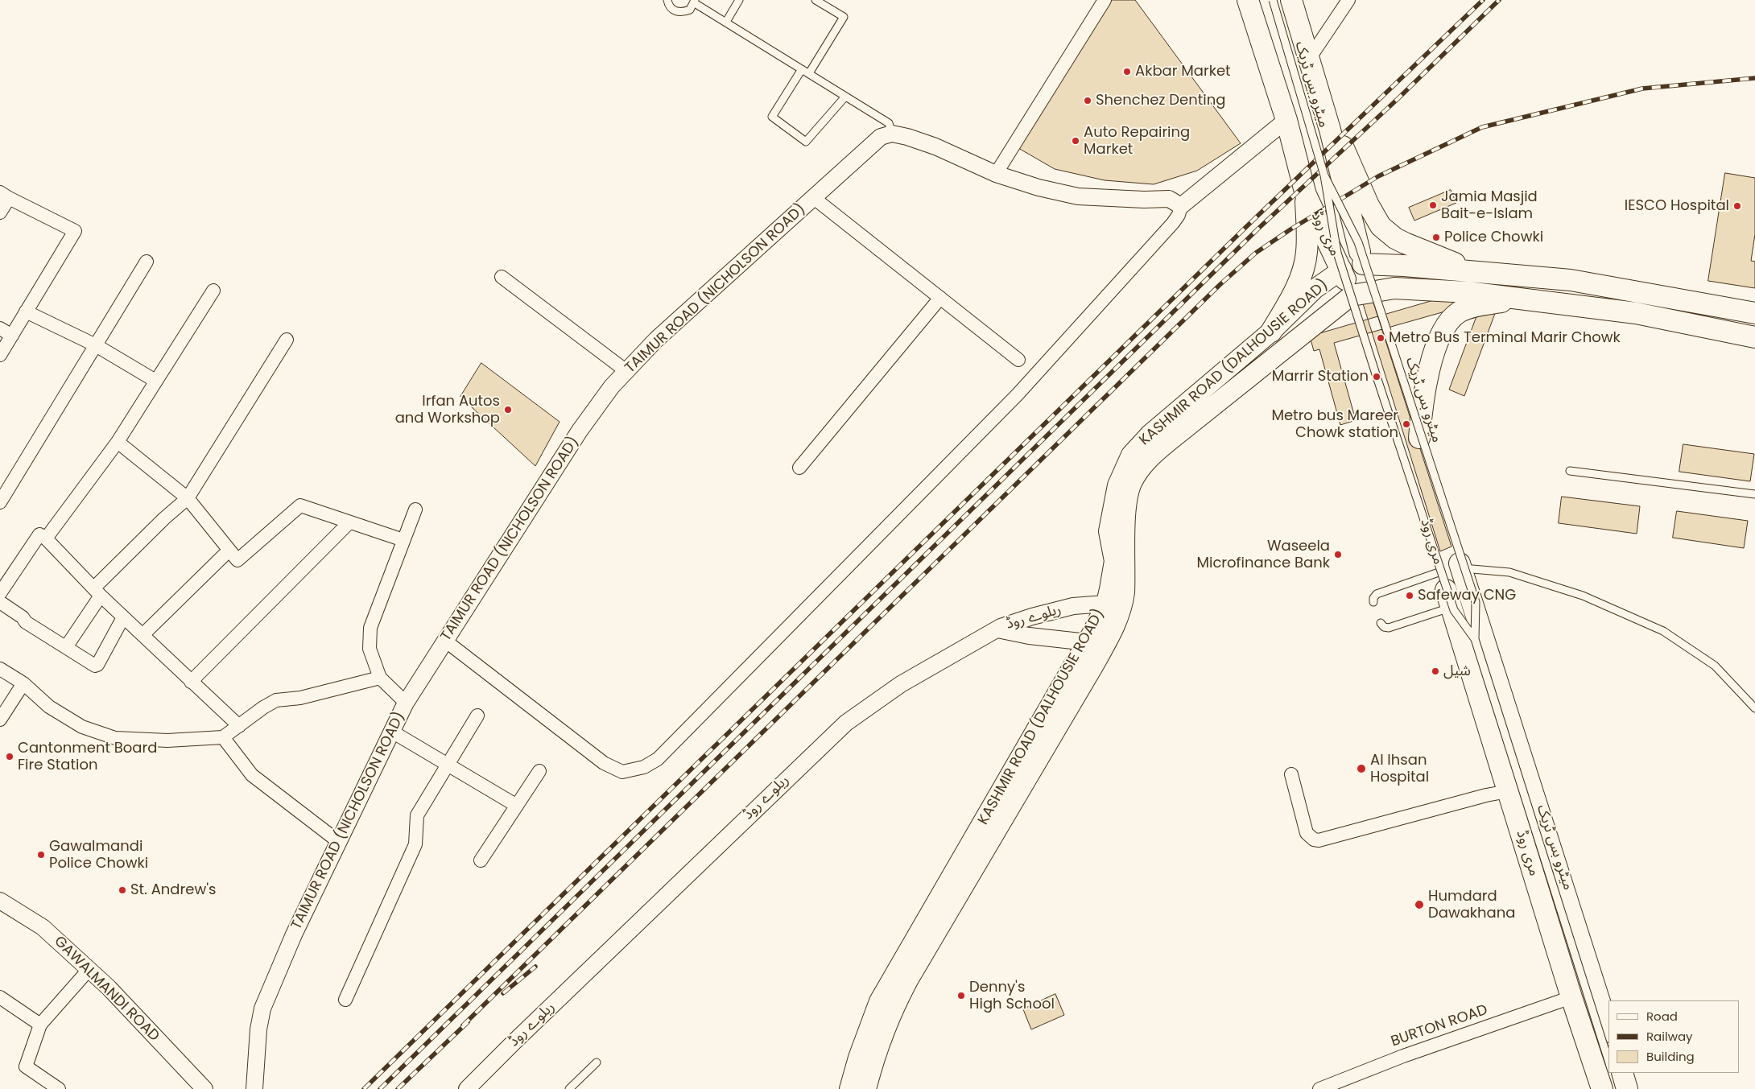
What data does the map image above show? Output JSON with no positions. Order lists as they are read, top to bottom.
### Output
{
  "streets": {
    "main road": ["مری روڈ", "KASHMIR ROAD (DALHOUSIE ROAD)"],
    "street": [
      "TAIMUR ROAD (NICHOLSON ROAD)",
      "ریلوے روڈ",
      "GAWALMANDI ROAD",
      "BURTON ROAD"
    ],
    "lane": ["میٹرو بس ٹریک"]
  },
  "crossings": [
    ["مری روڈ", "KASHMIR ROAD (DALHOUSIE ROAD)"],
    ["مری روڈ", "BURTON ROAD"],
    ["KASHMIR ROAD (DALHOUSIE ROAD)", "ریلوے روڈ"]
  ],
  "places": [
    "Akbar Market",
    "Shenchez Denting",
    "Auto Repairing Market",
    "Jamia Masjid Bait-e-Islam",
    "IESCO Hospital",
    "Police Chowki",
    "Metro Bus Terminal Marir Chowk",
    "Marrir Station",
    "Irfan Autos and Workshop",
    "Metro bus Mareer Chowk station",
    "Waseela Microfinance Bank",
    "Safeway CNG",
    "شیل",
    "Cantonment Board Fire Station",
    "Al Ihsan Hospital",
    "Gawalmandi Police Chowki",
    "St. Andrew's",
    "Humdard Dawakhana",
    "Denny's High School"
  ],
  "legend": ["Road", "Railway", "Building"]
}
